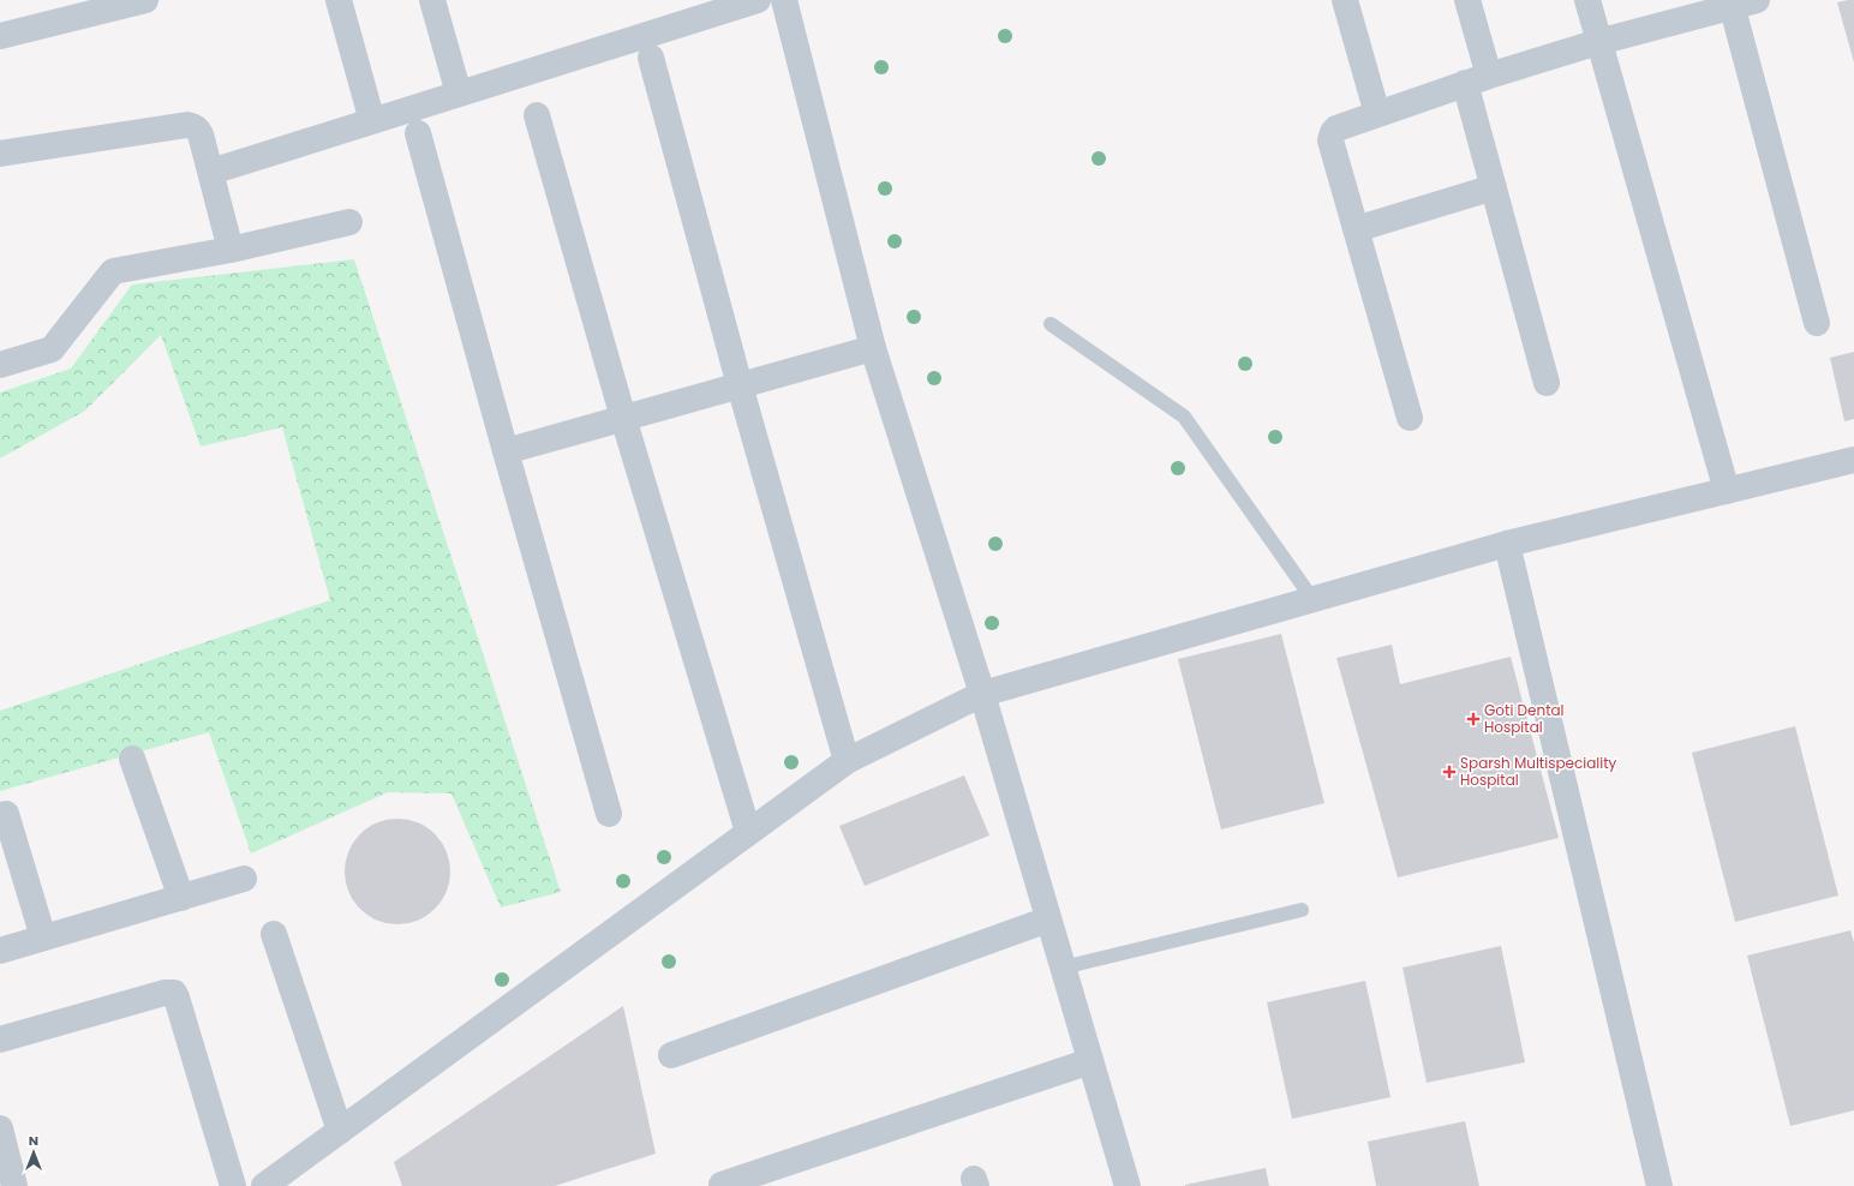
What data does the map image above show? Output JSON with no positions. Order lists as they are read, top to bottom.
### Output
{
  "places": {
    "health": ["Goti Dental Hospital", "Sparsh Multispeciality Hospital"]
  },
  "north": "top"
}
